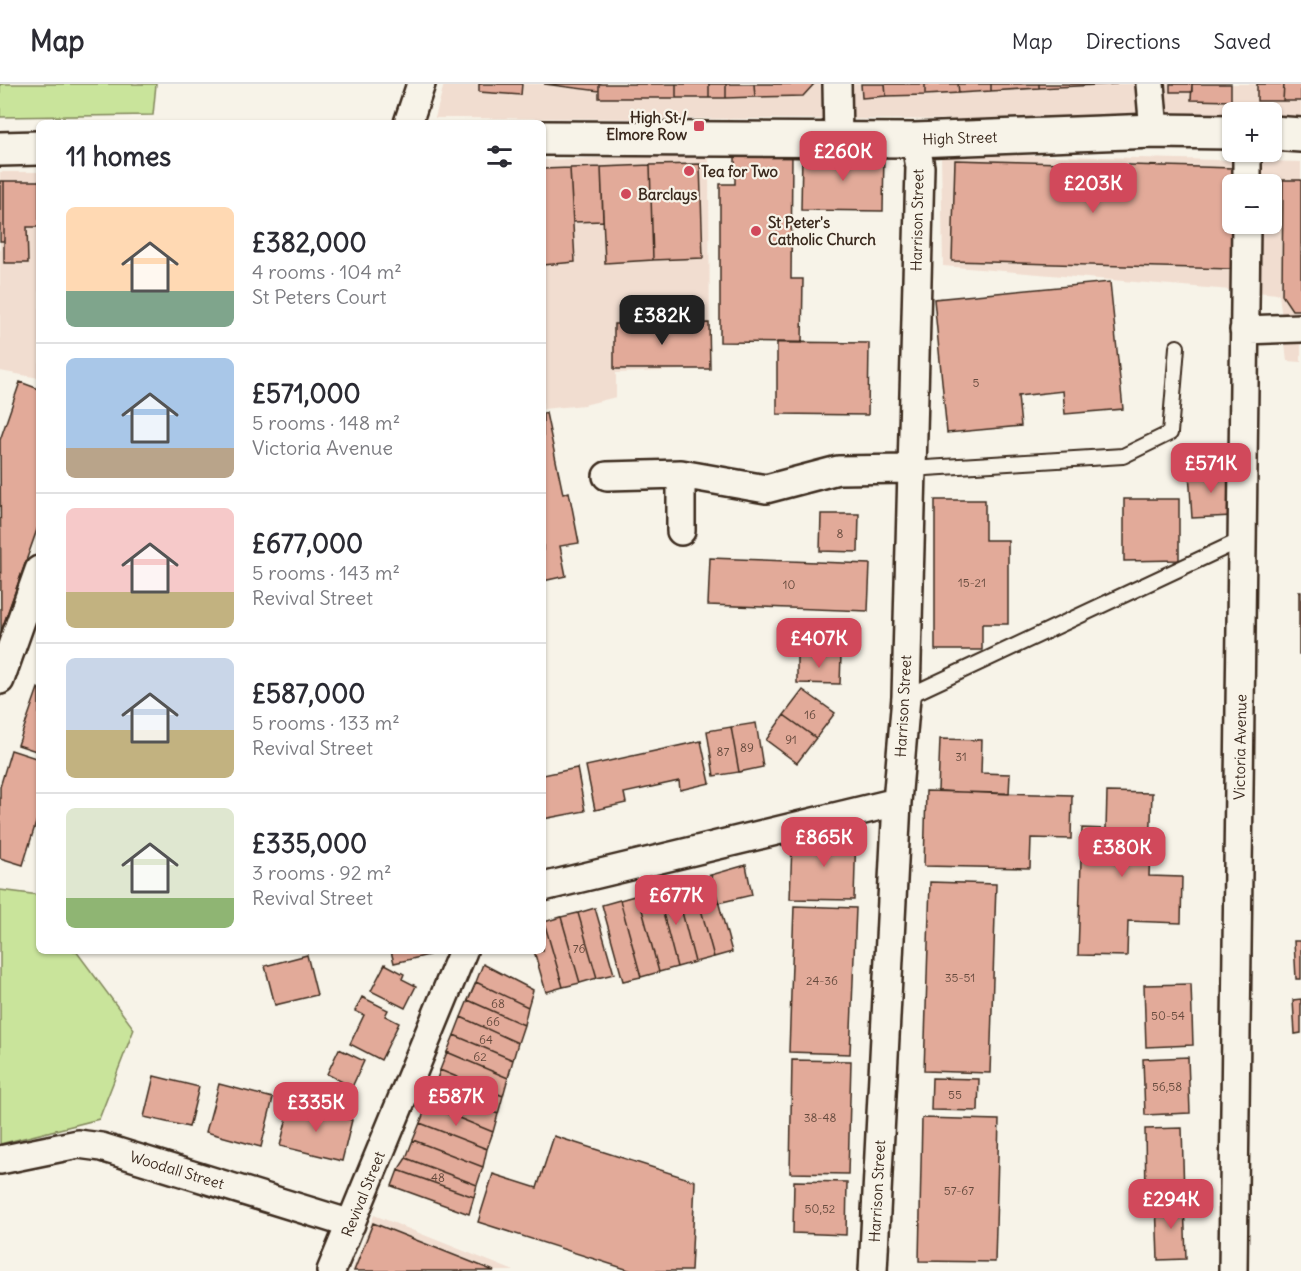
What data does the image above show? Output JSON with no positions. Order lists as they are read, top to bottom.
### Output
{
  "streets": {
    "highway": ["High Street"],
    "street": [
      "Harrison Street",
      "Victoria Avenue",
      "Woodall Street",
      "Revival Street"
    ]
  },
  "crossings": [
    ["High Street", "Harrison Street"],
    ["Woodall Street", "Revival Street"]
  ],
  "places": {
    "transit": ["High St / Elmore Row"],
    "other": ["Tea for Two", "Barclays", "St Peter's Catholic Church"]
  },
  "house_numbers": [
    "5",
    "8",
    "15-21",
    "10",
    "16",
    "91",
    "89",
    "87",
    "31",
    "76",
    "35-51",
    "24-36",
    "68",
    "50-54",
    "66",
    "64",
    "62",
    "56,58",
    "55",
    "38-48",
    "48",
    "57-67",
    "50,52"
  ],
  "page": {
    "header": "Map",
    "nav": ["Map", "Directions", "Saved"],
    "map_buttons": ["+", "−"],
    "heading": "11 homes",
    "price": [
      "£260K",
      "£203K",
      "£382K",
      "£571K",
      "£407K",
      "£865K",
      "£380K",
      "£677K",
      "£587K",
      "£335K",
      "£294K"
    ],
    "list": [
      {
        "name": "£382,000",
        "note": "4 rooms · 104 m² · St Peters Court"
      },
      {
        "name": "£571,000",
        "note": "5 rooms · 148 m² · Victoria Avenue"
      },
      {
        "name": "£677,000",
        "note": "5 rooms · 143 m² · Revival Street"
      },
      {
        "name": "£587,000",
        "note": "5 rooms · 133 m² · Revival Street"
      },
      {
        "name": "£335,000",
        "note": "3 rooms · 92 m² · Revival Street"
      }
    ]
  }
}
